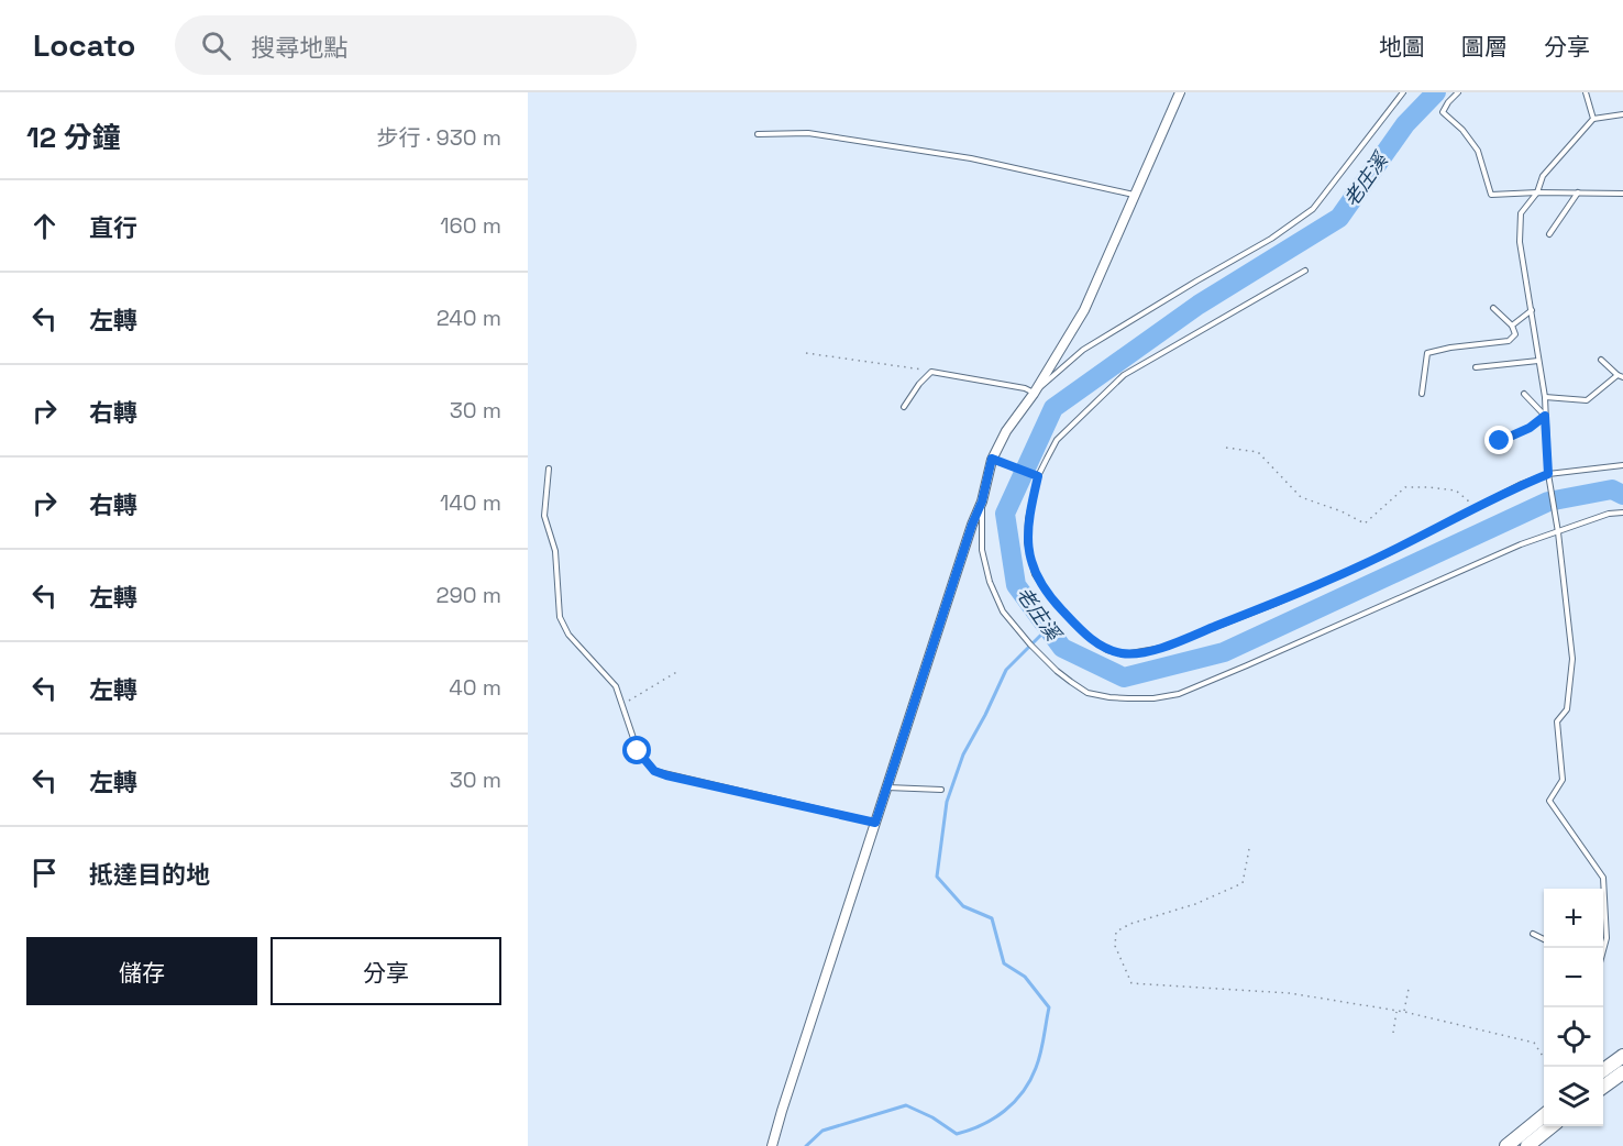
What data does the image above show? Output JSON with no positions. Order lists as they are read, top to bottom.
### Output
{
  "water": ["老庄溪"],
  "page": {
    "header": "Locato",
    "search": "搜尋地點",
    "nav": ["地圖", "圖層", "分享"],
    "heading": ["12 分鐘", "步行 · 930 m"],
    "list": [
      ["直行", "160 m"],
      ["左轉", "240 m"],
      ["右轉", "30 m"],
      ["右轉", "140 m"],
      ["左轉", "290 m"],
      ["左轉", "40 m"],
      ["左轉", "30 m"],
      "抵達目的地"
    ],
    "map_buttons": ["+", "−"],
    "buttons": ["儲存", "分享"]
  }
}
